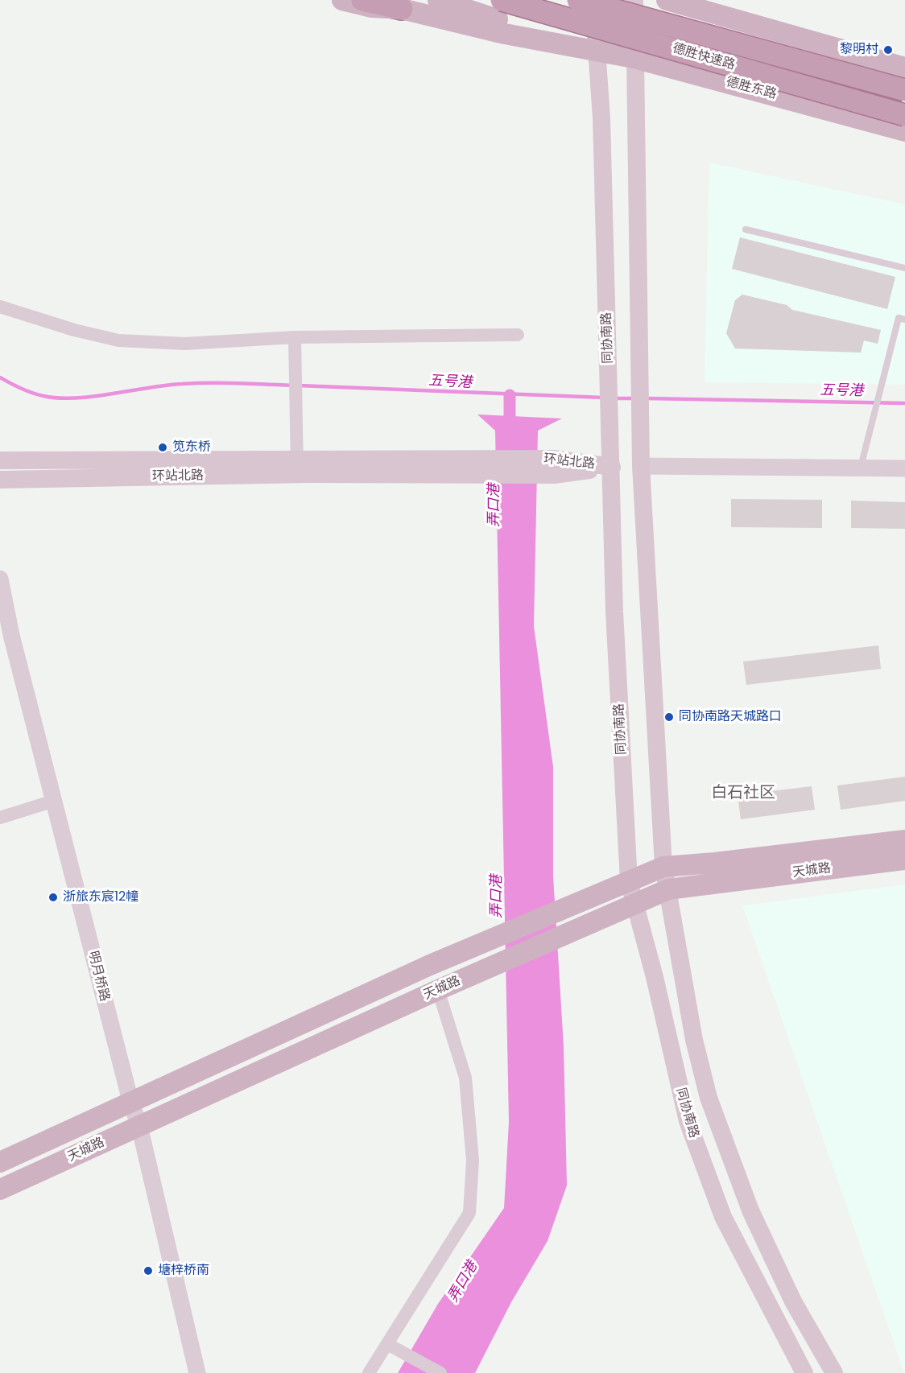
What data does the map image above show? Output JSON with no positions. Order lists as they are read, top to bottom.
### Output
{
  "streets": {
    "highway": ["德胜快速路"],
    "main road": [
      "德胜东路",
      "同协南路",
      "环站北路",
      "天城路"
    ],
    "street": ["明月桥路"]
  },
  "crossings": [
    ["德胜东路", "同协南路"],
    ["同协南路", "环站北路"],
    ["同协南路", "天城路"],
    ["天城路", "明月桥路"]
  ],
  "districts": ["白石社区"],
  "water": ["五号港", "弄口港"],
  "places": [
    "黎明村",
    "笕东桥",
    "同协南路天城路口",
    "浙旅东宸12幢",
    "塘梓桥南"
  ]
}
